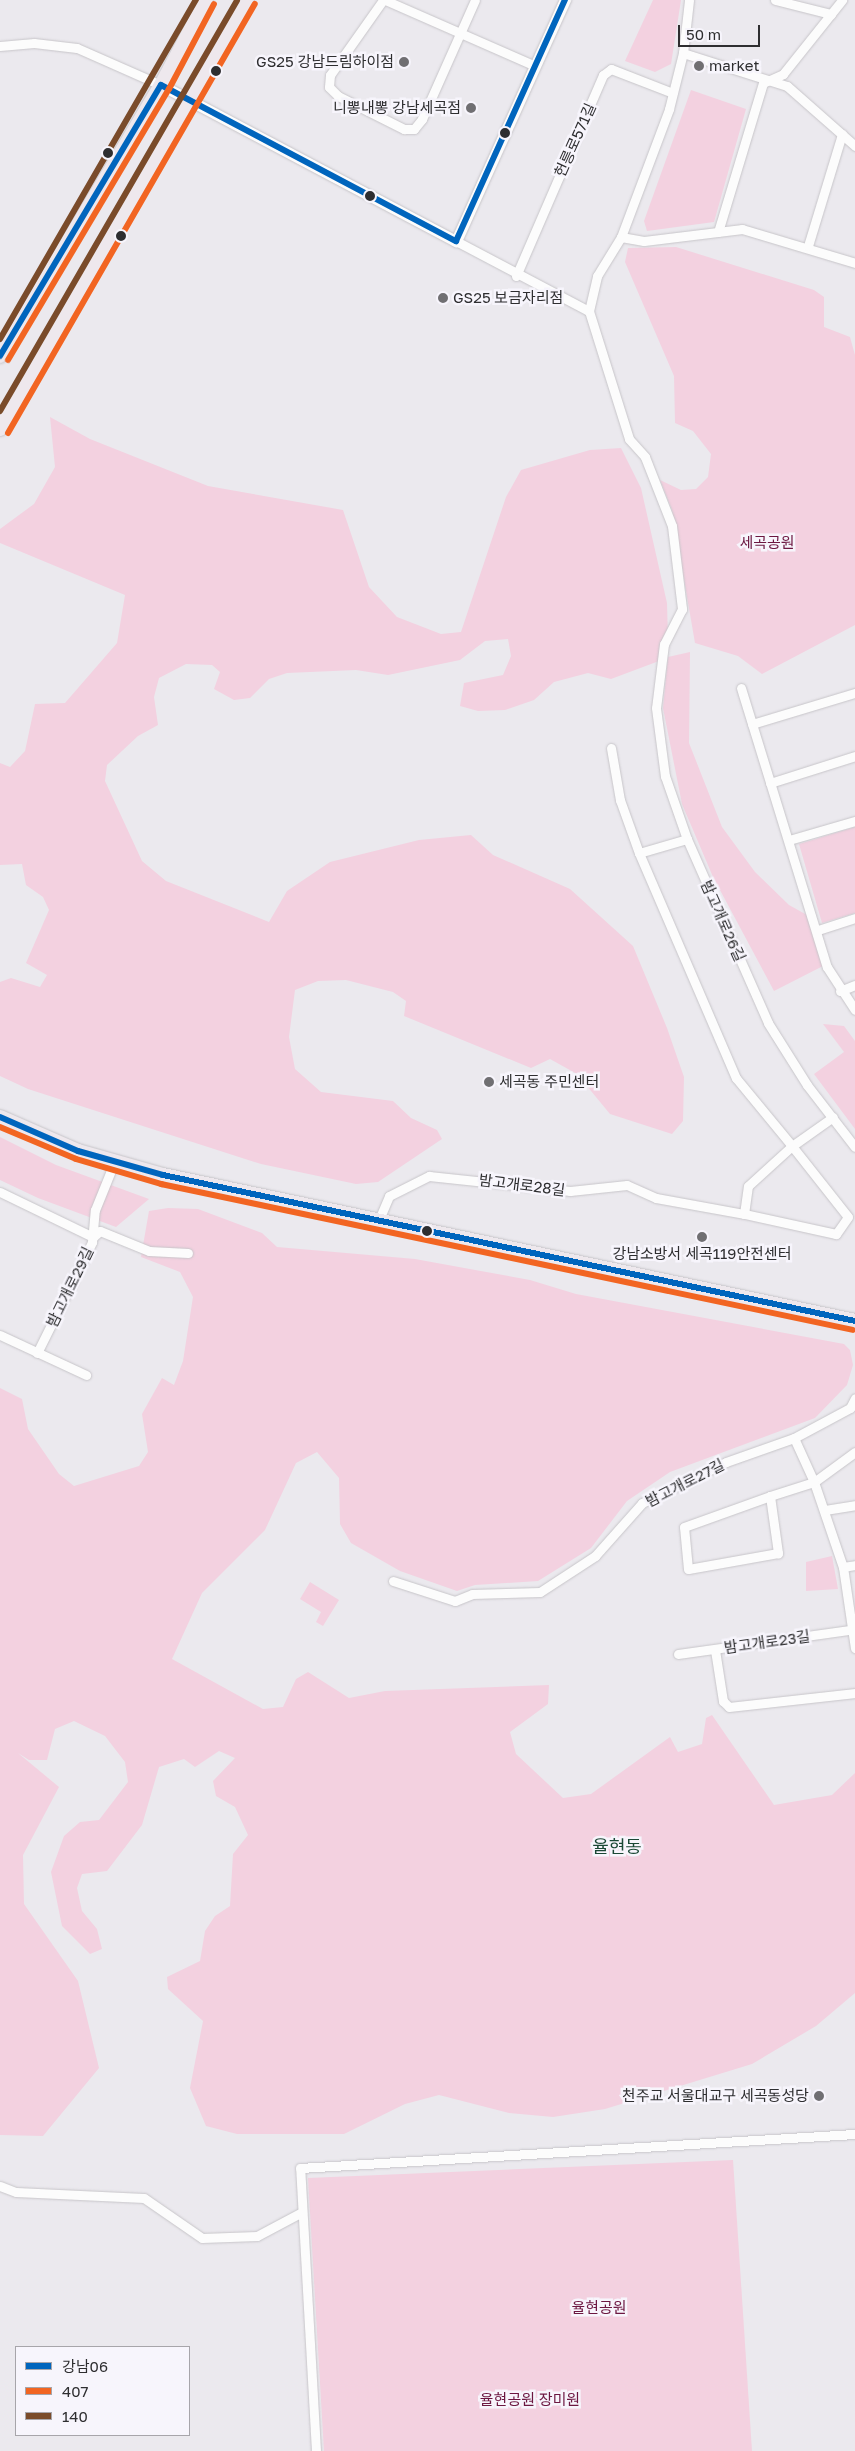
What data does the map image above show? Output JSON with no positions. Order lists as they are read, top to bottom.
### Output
{
  "streets": {
    "street": [
      "헌릉로571길",
      "밤고개로26길",
      "밤고개로28길",
      "밤고개로29길",
      "밤고개로27길",
      "밤고개로23길"
    ]
  },
  "districts": ["율현동"],
  "parks": ["세곡공원", "율현공원", "율현공원 장미원"],
  "places": [
    "GS25 강남드림하이점",
    "market",
    "니뽕내뽕 강남세곡점",
    "GS25 보금자리점",
    "세곡동 주민센터",
    "강남소방서 세곡119안전센터",
    "천주교 서울대교구 세곡동성당"
  ],
  "lines": ["transit line 강남06", "transit line 140", "transit line 407"],
  "legend": ["강남06", "407", "140"],
  "scale_bar": "50 m"
}
